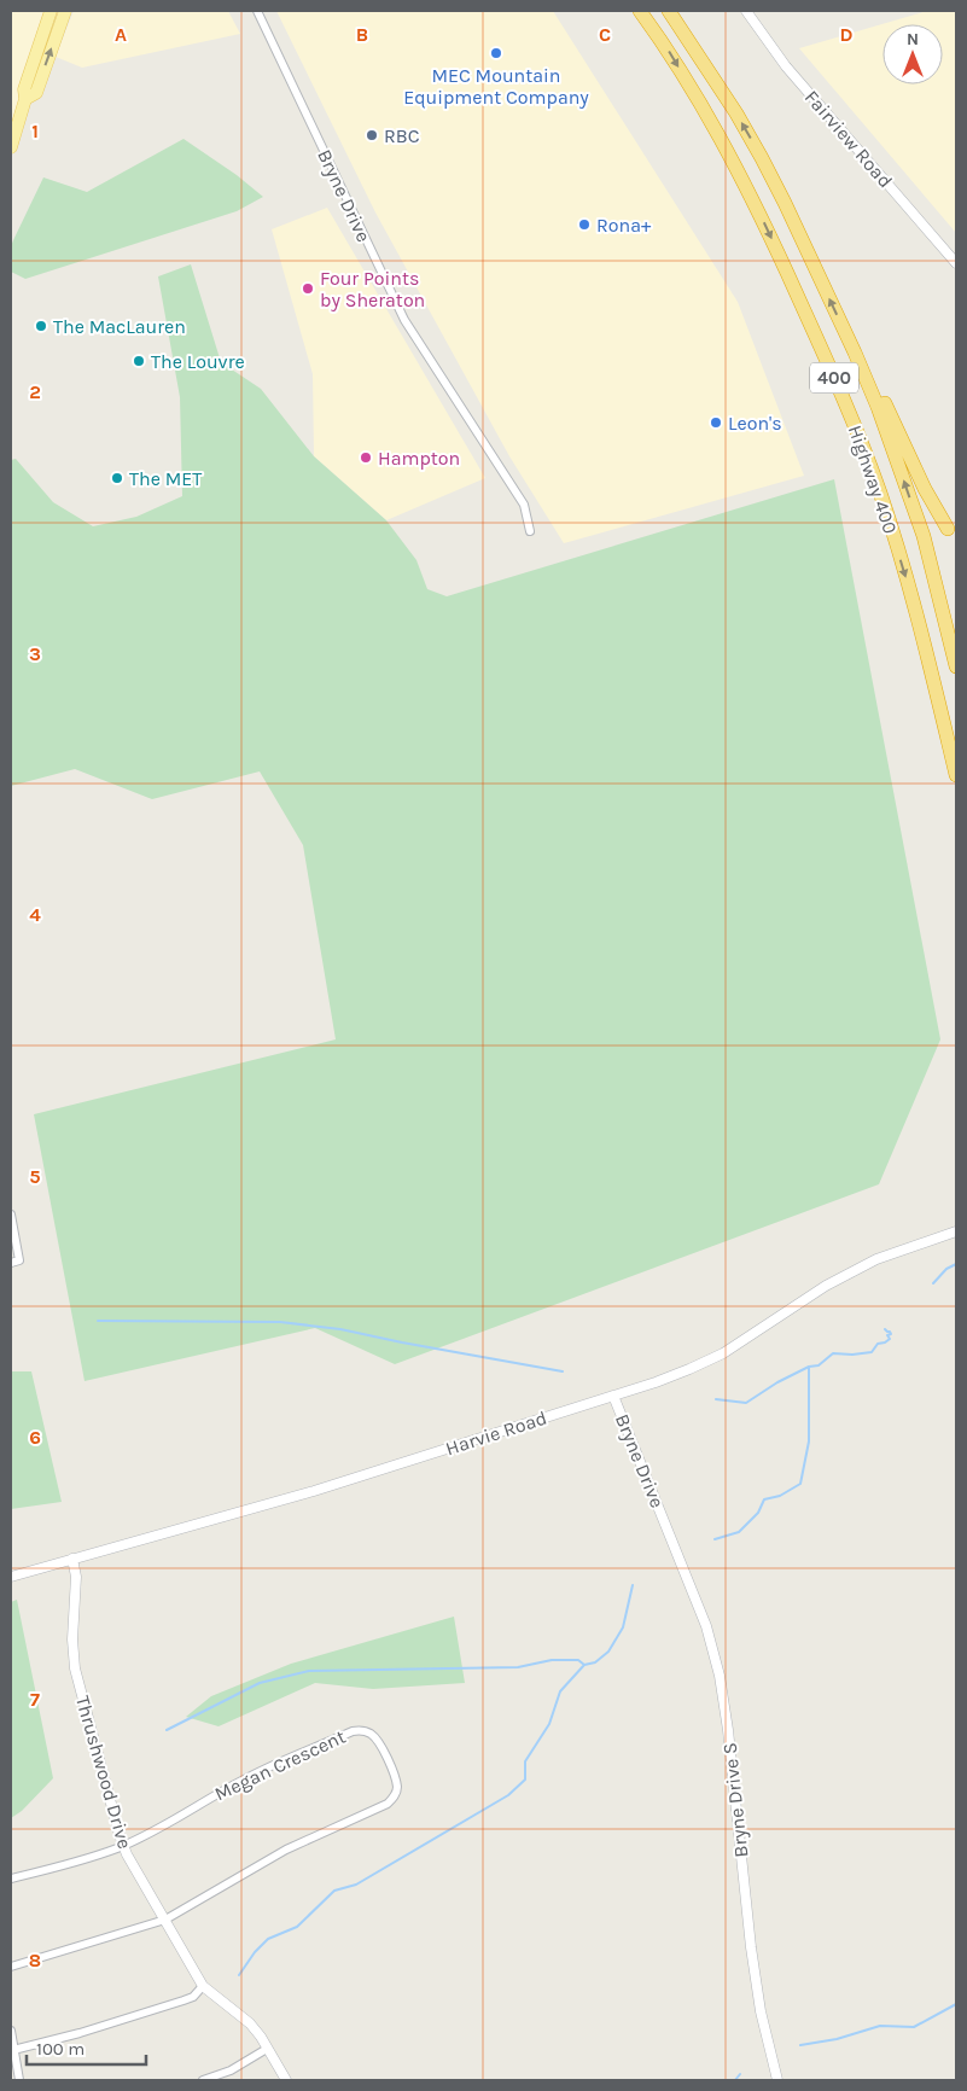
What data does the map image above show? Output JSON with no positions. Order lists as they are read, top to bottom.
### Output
{
  "streets": {
    "highway": ["400", "Highway 400"],
    "street": [
      "Fairview Road",
      "Bryne Drive",
      "Harvie Road",
      "Megan Crescent",
      "Thrushwood Drive",
      "Bryne Drive S"
    ]
  },
  "crossings": [
    ["Bryne Drive", "Harvie Road"],
    ["Bryne Drive", "Bryne Drive S"],
    ["Harvie Road", "Thrushwood Drive"],
    ["Megan Crescent", "Thrushwood Drive"]
  ],
  "places": [
    "MEC Mountain Equipment Company",
    "RBC",
    "Rona+",
    "Four Points by Sheraton",
    "The MacLauren",
    "The Louvre",
    "Leon's",
    "Hampton",
    "The MET"
  ],
  "scale_bar": "100 m",
  "north": "top",
  "grid": {
    "columns": [
      "A",
      "B",
      "C",
      "D"
    ],
    "rows": [
      "1",
      "2",
      "3",
      "4",
      "5",
      "6",
      "7",
      "8"
    ]
  }
}
